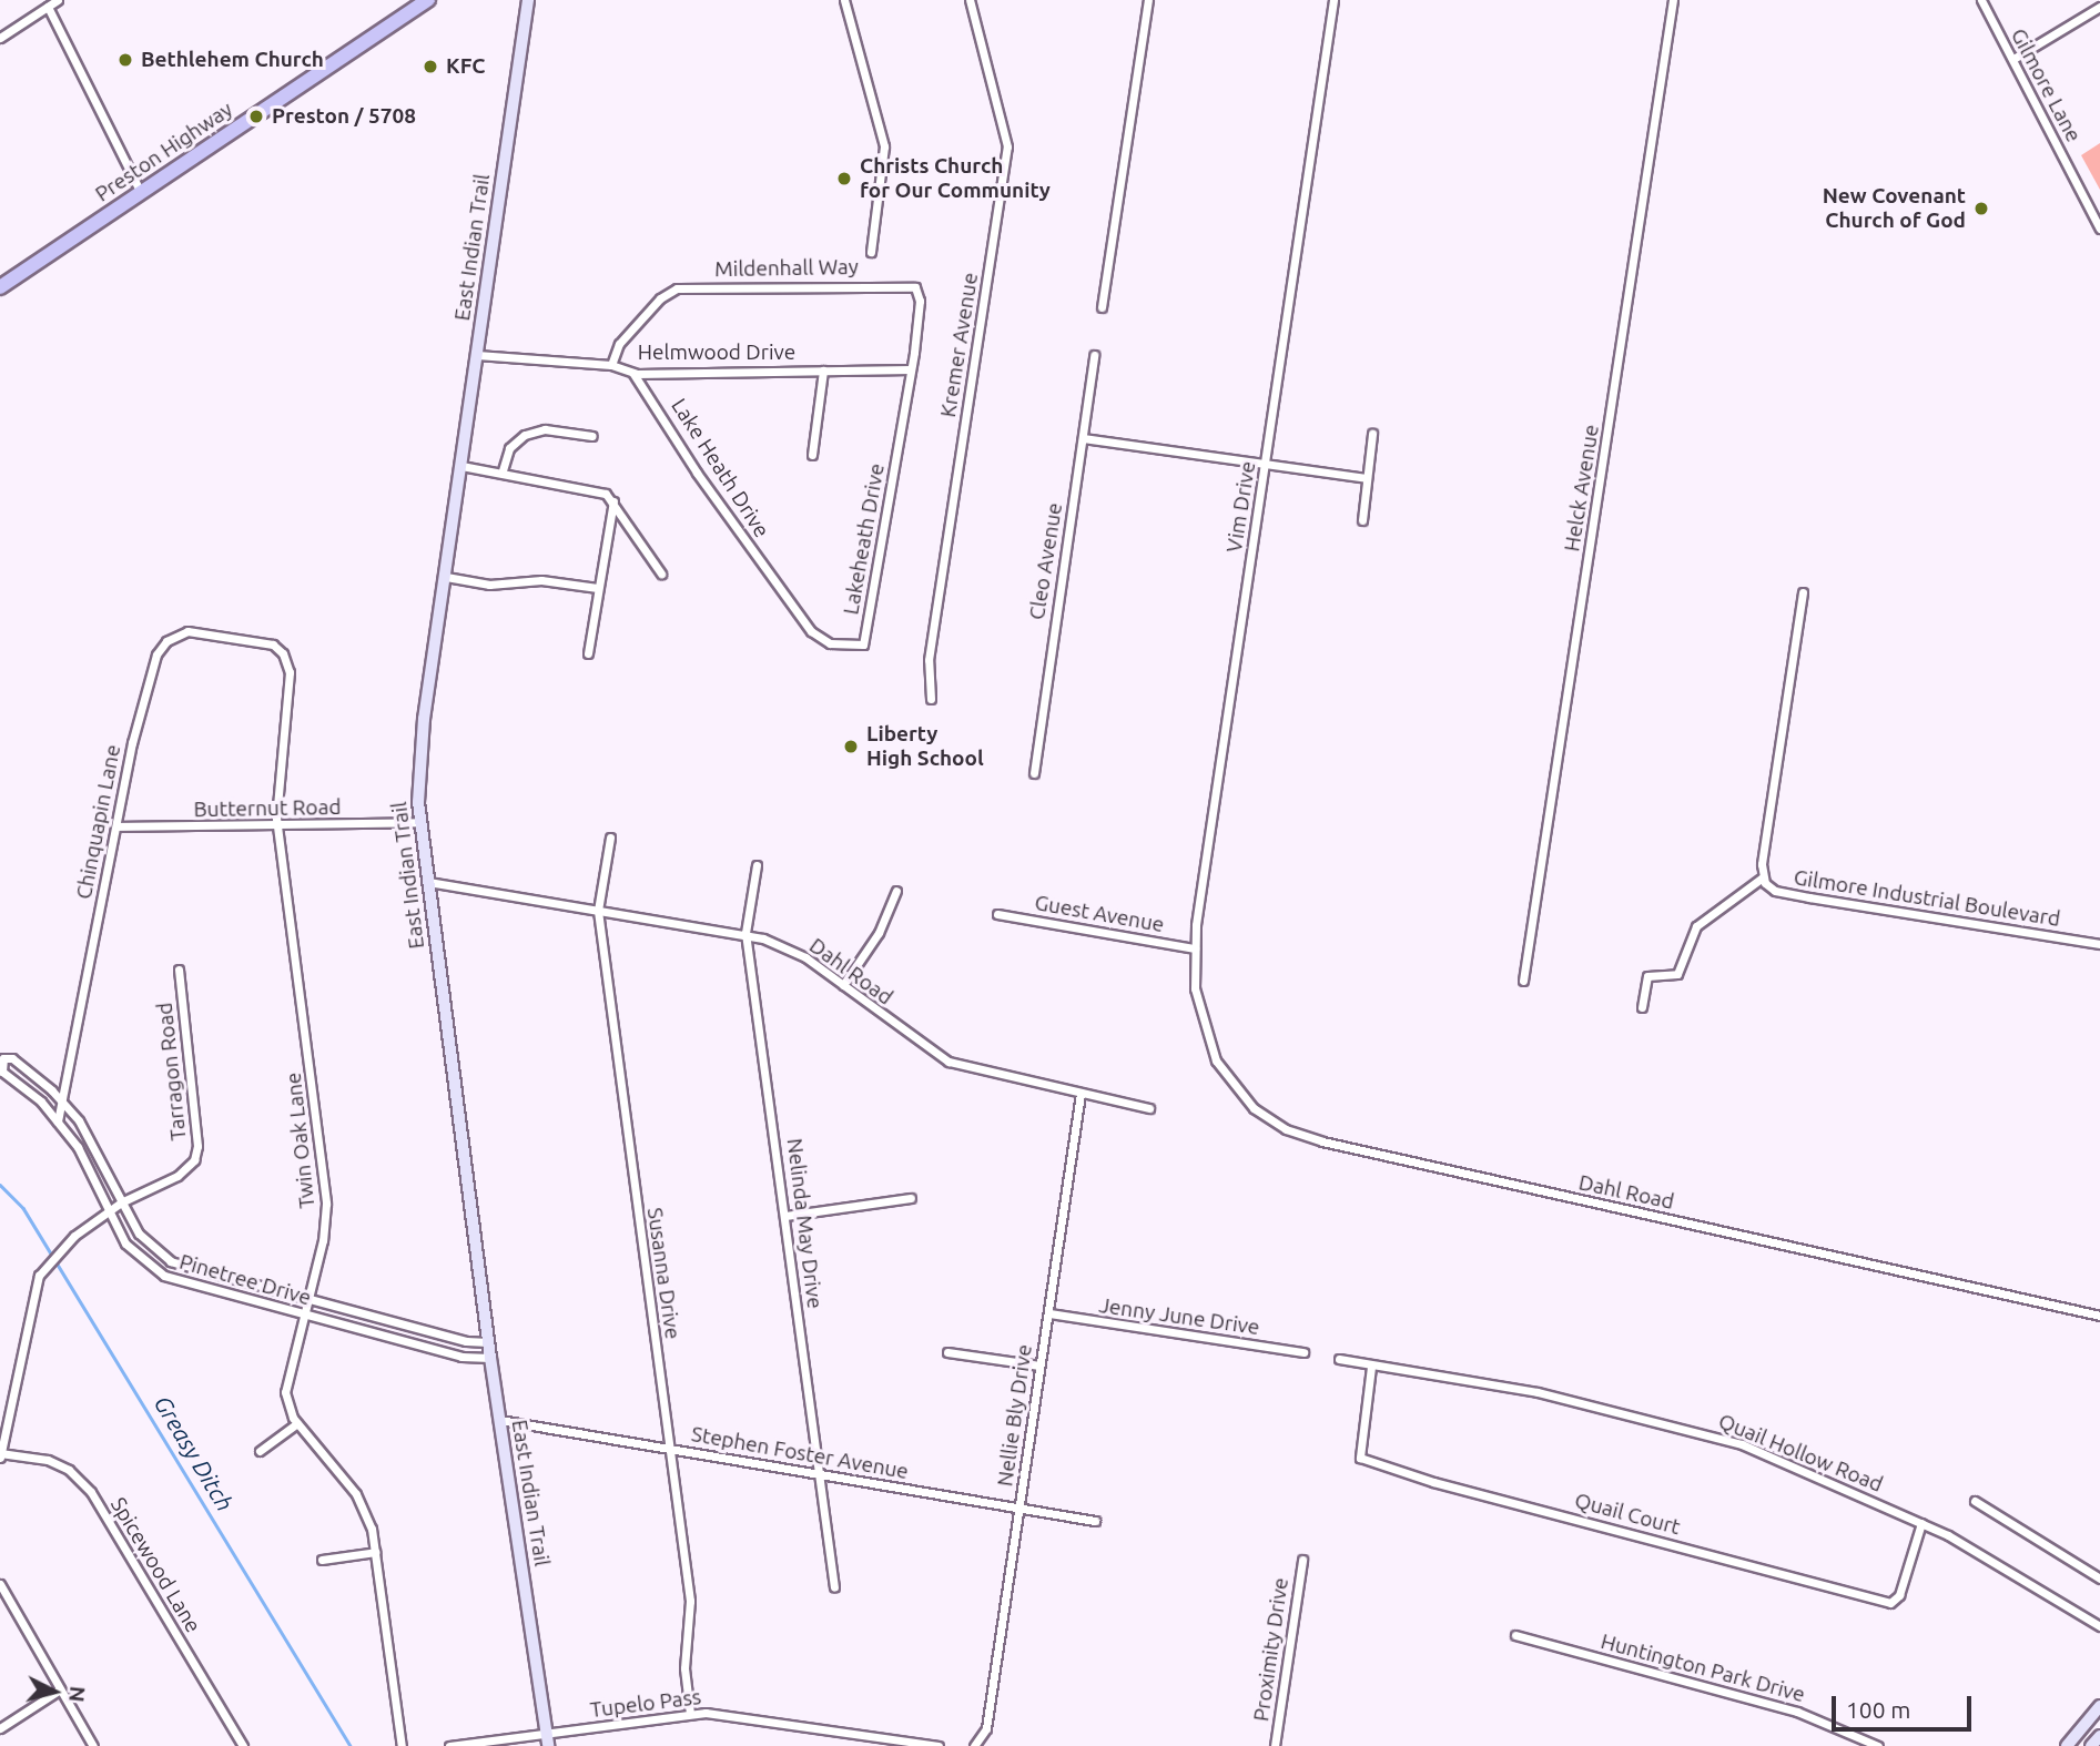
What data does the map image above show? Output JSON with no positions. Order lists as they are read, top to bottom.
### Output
{
  "streets": {
    "main road": ["Preston Highway", "East Indian Trail"],
    "street": [
      "Gilmore Lane",
      "Mildenhall Way",
      "Kremer Avenue",
      "Helmwood Drive",
      "Lake Heath Drive",
      "Helck Avenue",
      "Vim Drive",
      "Lakeheath Drive",
      "Cleo Avenue",
      "Butternut Road",
      "Chinquapin Lane",
      "Gilmore Industrial Boulevard",
      "Guest Avenue",
      "Dahl Road",
      "Tarragon Road",
      "Twin Oak Lane",
      "Nelinda May Drive",
      "Susanna Drive",
      "Pinetree Drive",
      "Jenny June Drive",
      "Nellie Bly Drive",
      "Stephen Foster Avenue",
      "Quail Hollow Road",
      "Quail Court",
      "Spicewood Lane",
      "Proximity Drive",
      "Huntington Park Drive",
      "Tupelo Pass"
    ]
  },
  "crossings": [
    ["East Indian Trail", "Helmwood Drive"],
    ["East Indian Trail", "Butternut Road"],
    ["East Indian Trail", "Dahl Road"],
    ["East Indian Trail", "Pinetree Drive"],
    ["East Indian Trail", "Stephen Foster Avenue"],
    ["East Indian Trail", "Tupelo Pass"],
    ["Mildenhall Way", "Helmwood Drive"],
    ["Mildenhall Way", "Lakeheath Drive"],
    ["Helmwood Drive", "Lake Heath Drive"],
    ["Helmwood Drive", "Lakeheath Drive"],
    ["Lake Heath Drive", "Lakeheath Drive"],
    ["Vim Drive", "Guest Avenue"],
    ["Vim Drive", "Dahl Road"],
    ["Butternut Road", "Chinquapin Lane"],
    ["Butternut Road", "Twin Oak Lane"],
    ["Chinquapin Lane", "Twin Oak Lane"],
    ["Chinquapin Lane", "Pinetree Drive"],
    ["Dahl Road", "Nelinda May Drive"],
    ["Dahl Road", "Susanna Drive"],
    ["Dahl Road", "Nellie Bly Drive"],
    ["Tarragon Road", "Pinetree Drive"],
    ["Tarragon Road", "Spicewood Lane"],
    ["Twin Oak Lane", "Pinetree Drive"],
    ["Nelinda May Drive", "Stephen Foster Avenue"],
    ["Susanna Drive", "Stephen Foster Avenue"],
    ["Susanna Drive", "Tupelo Pass"],
    ["Jenny June Drive", "Nellie Bly Drive"],
    ["Nellie Bly Drive", "Stephen Foster Avenue"],
    ["Quail Hollow Road", "Quail Court"]
  ],
  "water": ["Greasy Ditch"],
  "places": [
    "Bethlehem Church",
    "KFC",
    "Preston / 5708",
    "Christs Church for Our Community",
    "New Covenant Church of God",
    "Liberty High School"
  ],
  "scale_bar": "100 m",
  "north": "right"
}
